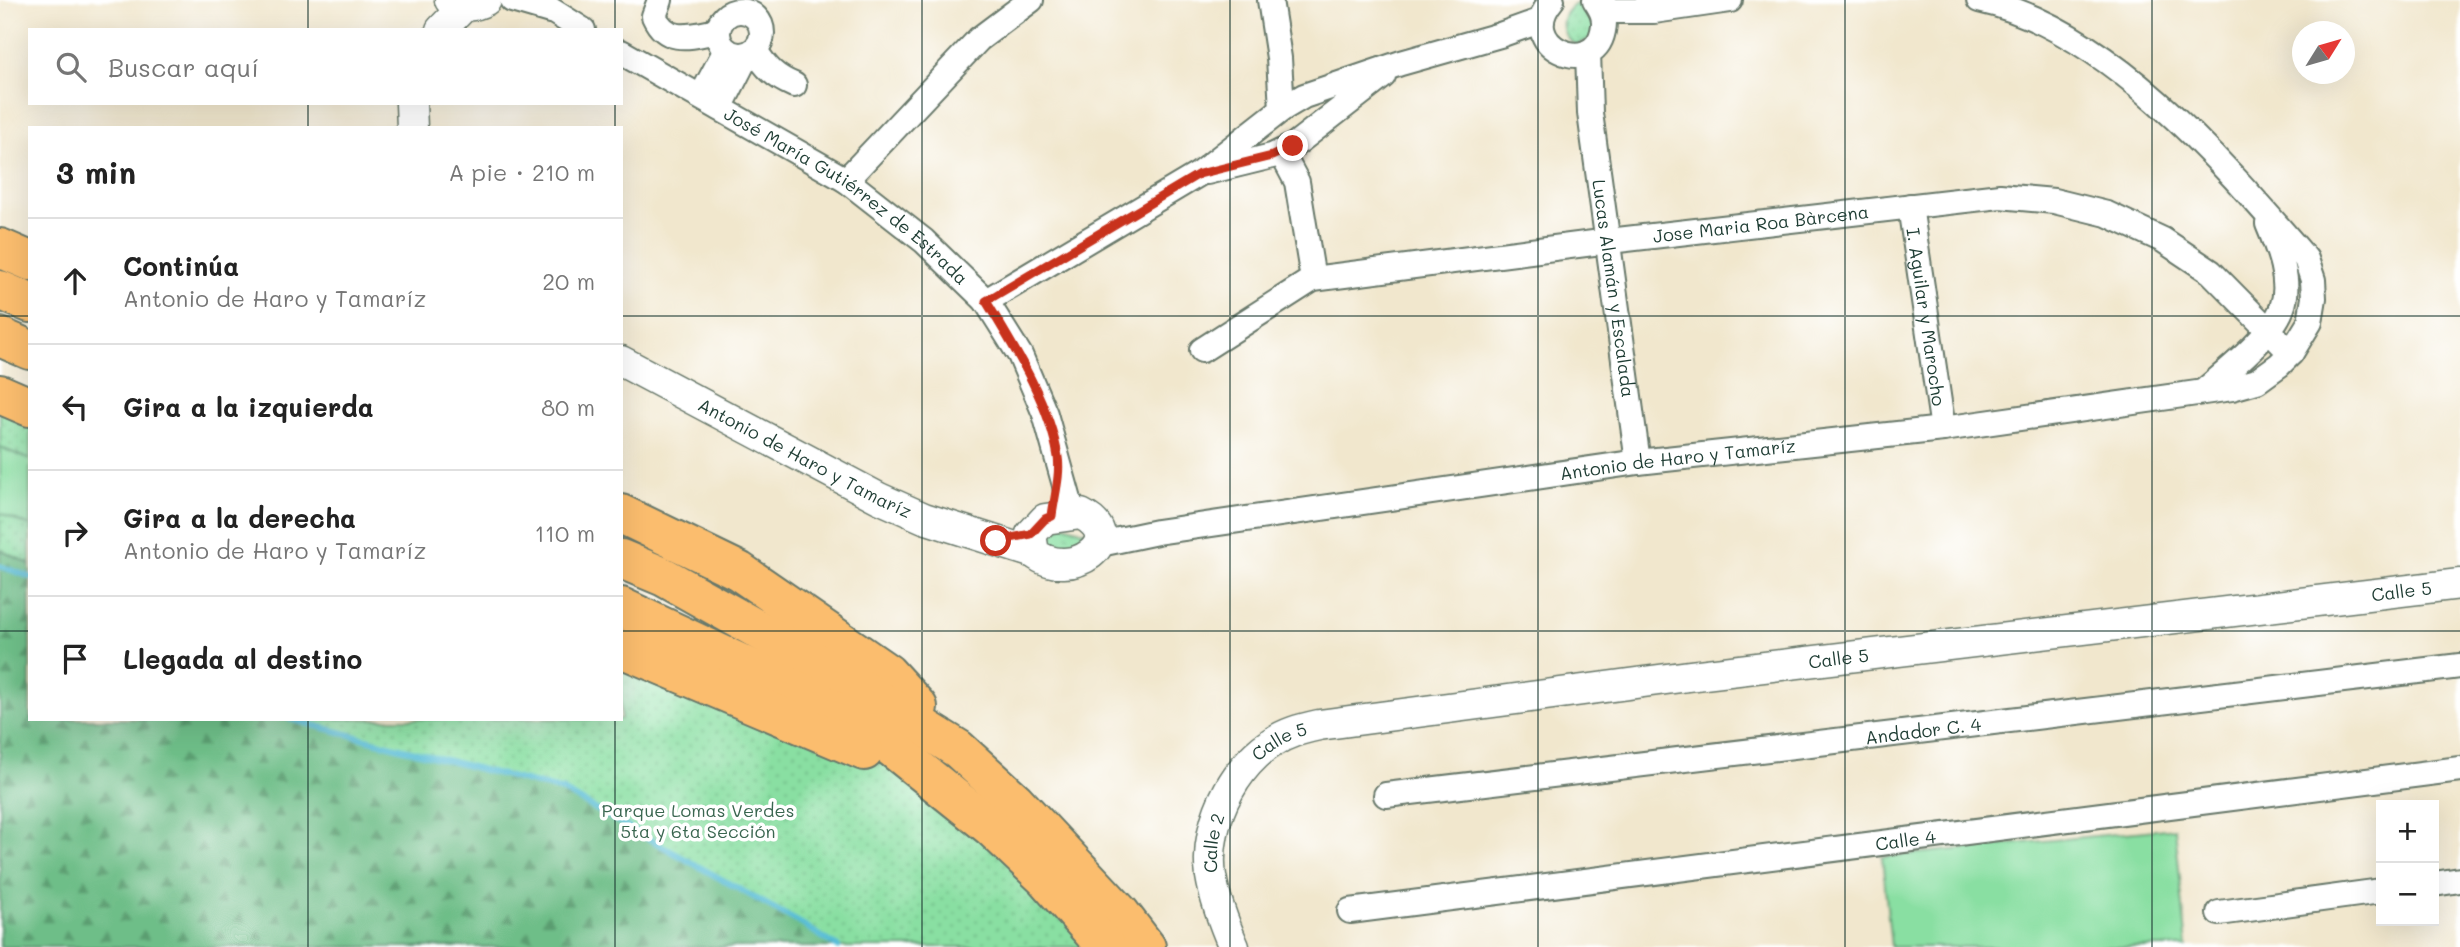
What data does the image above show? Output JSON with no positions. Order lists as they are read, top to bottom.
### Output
{
  "streets": {
    "street": [
      "José María Gutiérrez de Estrada",
      "Jose Maria Roa Bàrcena",
      "Lucas Alamán y Escalada",
      "I. Aguilar y Marocho",
      "Antonio de Haro y Tamaríz",
      "Calle 5",
      "Andador C. 4",
      "Calle 4",
      "Calle 2"
    ]
  },
  "crossings": [
    ["José María Gutiérrez de Estrada", "Antonio de Haro y Tamaríz"],
    ["Jose Maria Roa Bàrcena", "Lucas Alamán y Escalada"],
    ["Jose Maria Roa Bàrcena", "I. Aguilar y Marocho"],
    ["Jose Maria Roa Bàrcena", "Antonio de Haro y Tamaríz"],
    ["Lucas Alamán y Escalada", "Antonio de Haro y Tamaríz"],
    ["I. Aguilar y Marocho", "Antonio de Haro y Tamaríz"],
    ["Calle 5", "Calle 2"]
  ],
  "parks": ["Parque Lomas Verdes 5ta y 6ta Sección"],
  "north": "top right",
  "page": {
    "search": "Buscar aquí",
    "heading": ["3 min", "A pie · 210 m"],
    "list": [
      ["Continúa", "Antonio de Haro y Tamaríz", "20 m"],
      ["Gira a la izquierda", "80 m"],
      ["Gira a la derecha", "Antonio de Haro y Tamaríz", "110 m"],
      "Llegada al destino"
    ],
    "map_buttons": ["+", "−"]
  }
}
